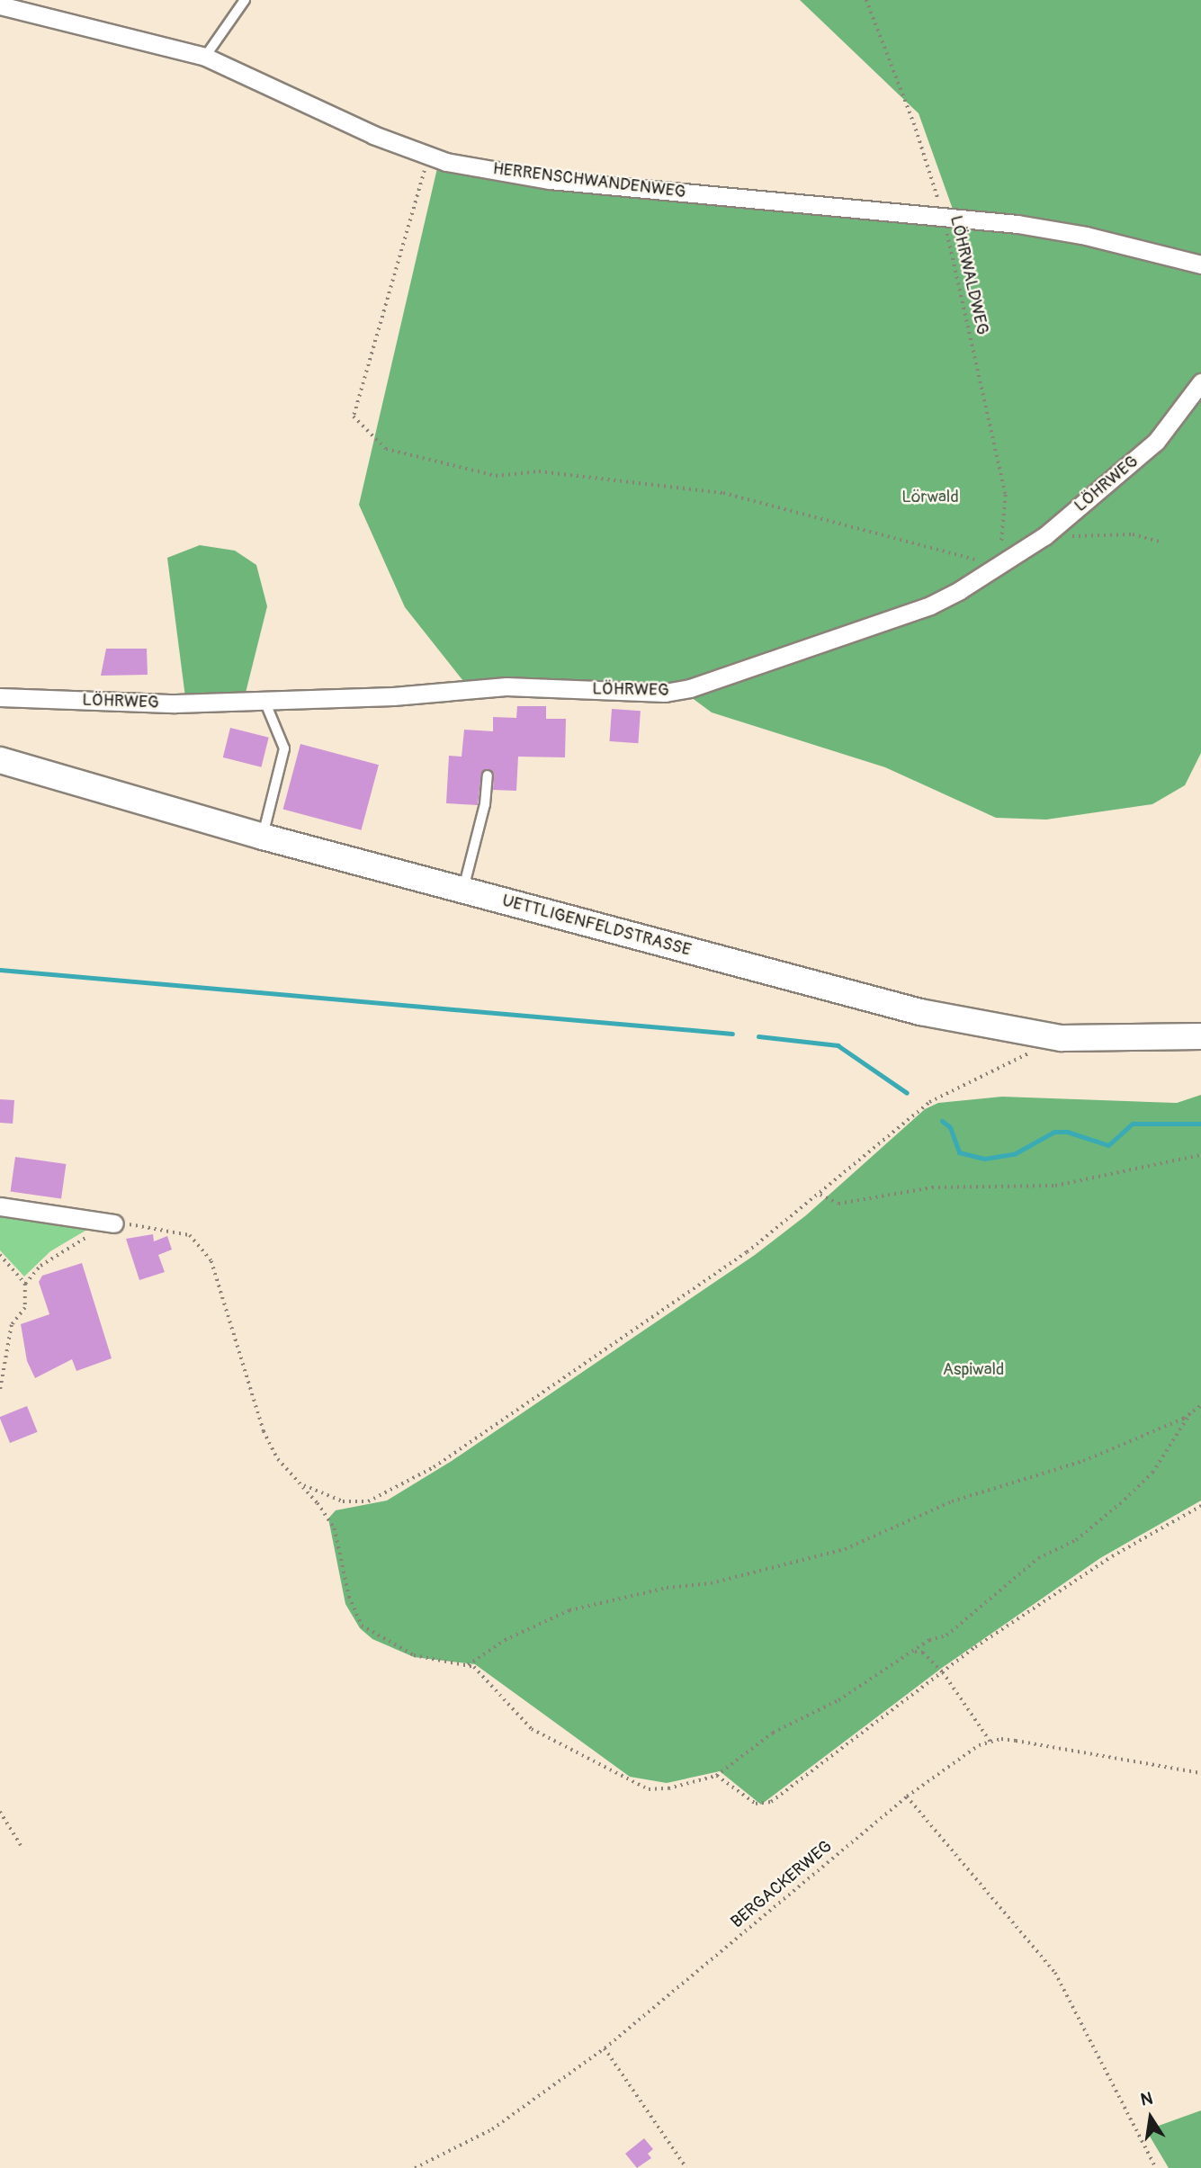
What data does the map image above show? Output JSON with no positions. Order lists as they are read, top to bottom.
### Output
{
  "streets": {
    "main road": ["UETTLIGENFELDSTRASSE"],
    "street": ["HERRENSCHWANDENWEG", "LÖHRWEG"],
    "path": ["LÖHRWALDWEG", "BERGACKERWEG"]
  },
  "crossings": [
    ["HERRENSCHWANDENWEG", "LÖHRWALDWEG"],
    ["LÖHRWALDWEG", "LÖHRWEG"]
  ],
  "parks": ["Lörwald", "Aspiwald"],
  "north": "top"
}
